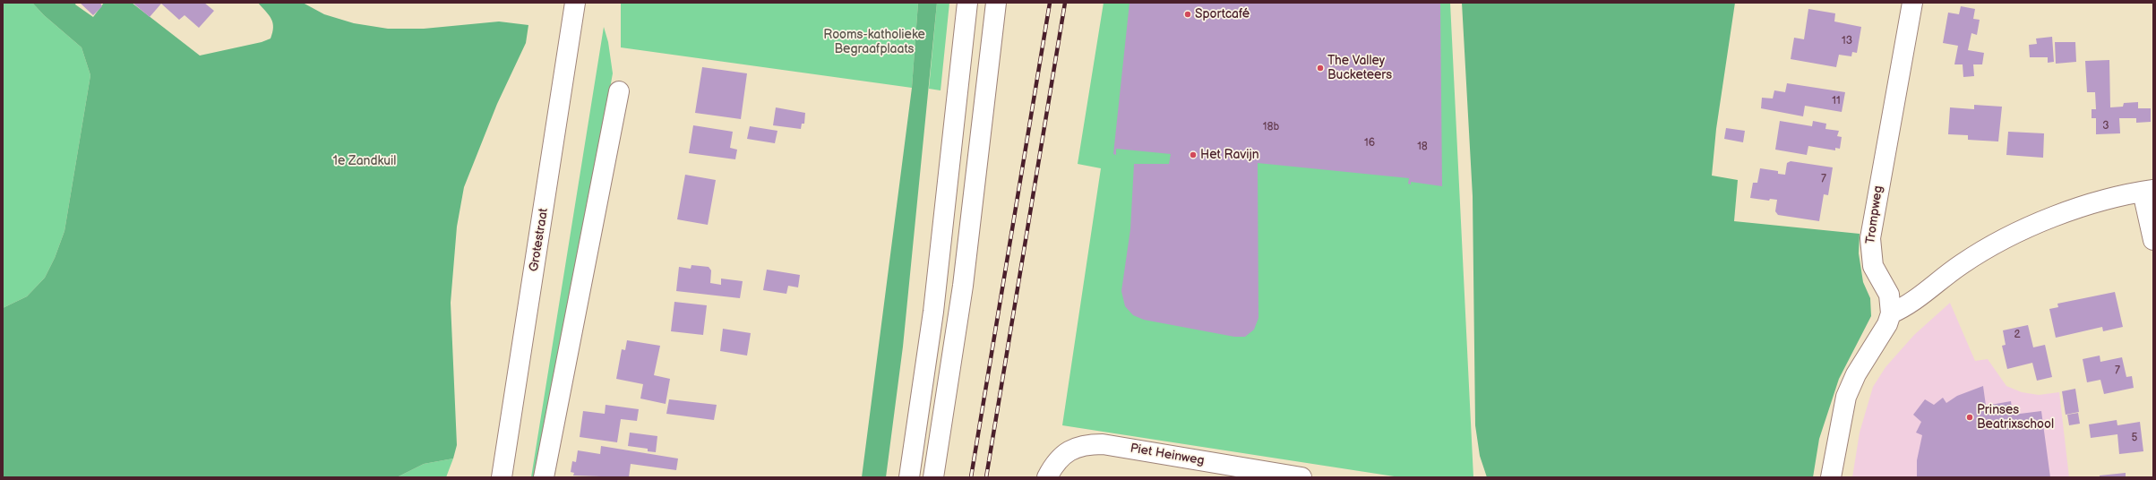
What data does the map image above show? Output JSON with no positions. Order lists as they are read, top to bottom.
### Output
{
  "streets": {
    "street": ["Trompweg", "Grotestraat", "Piet Heinweg"]
  },
  "parks": ["Rooms-katholieke Begraafplaats", "1e Zandkuil"],
  "places": [
    "Sportcafé",
    "The Valley Bucketeers",
    "Het Ravijn",
    "Prinses Beatrixschool"
  ],
  "house_numbers": [
    "13",
    "11",
    "3",
    "18b",
    "16",
    "18",
    "7",
    "2",
    "7",
    "5"
  ]
}
